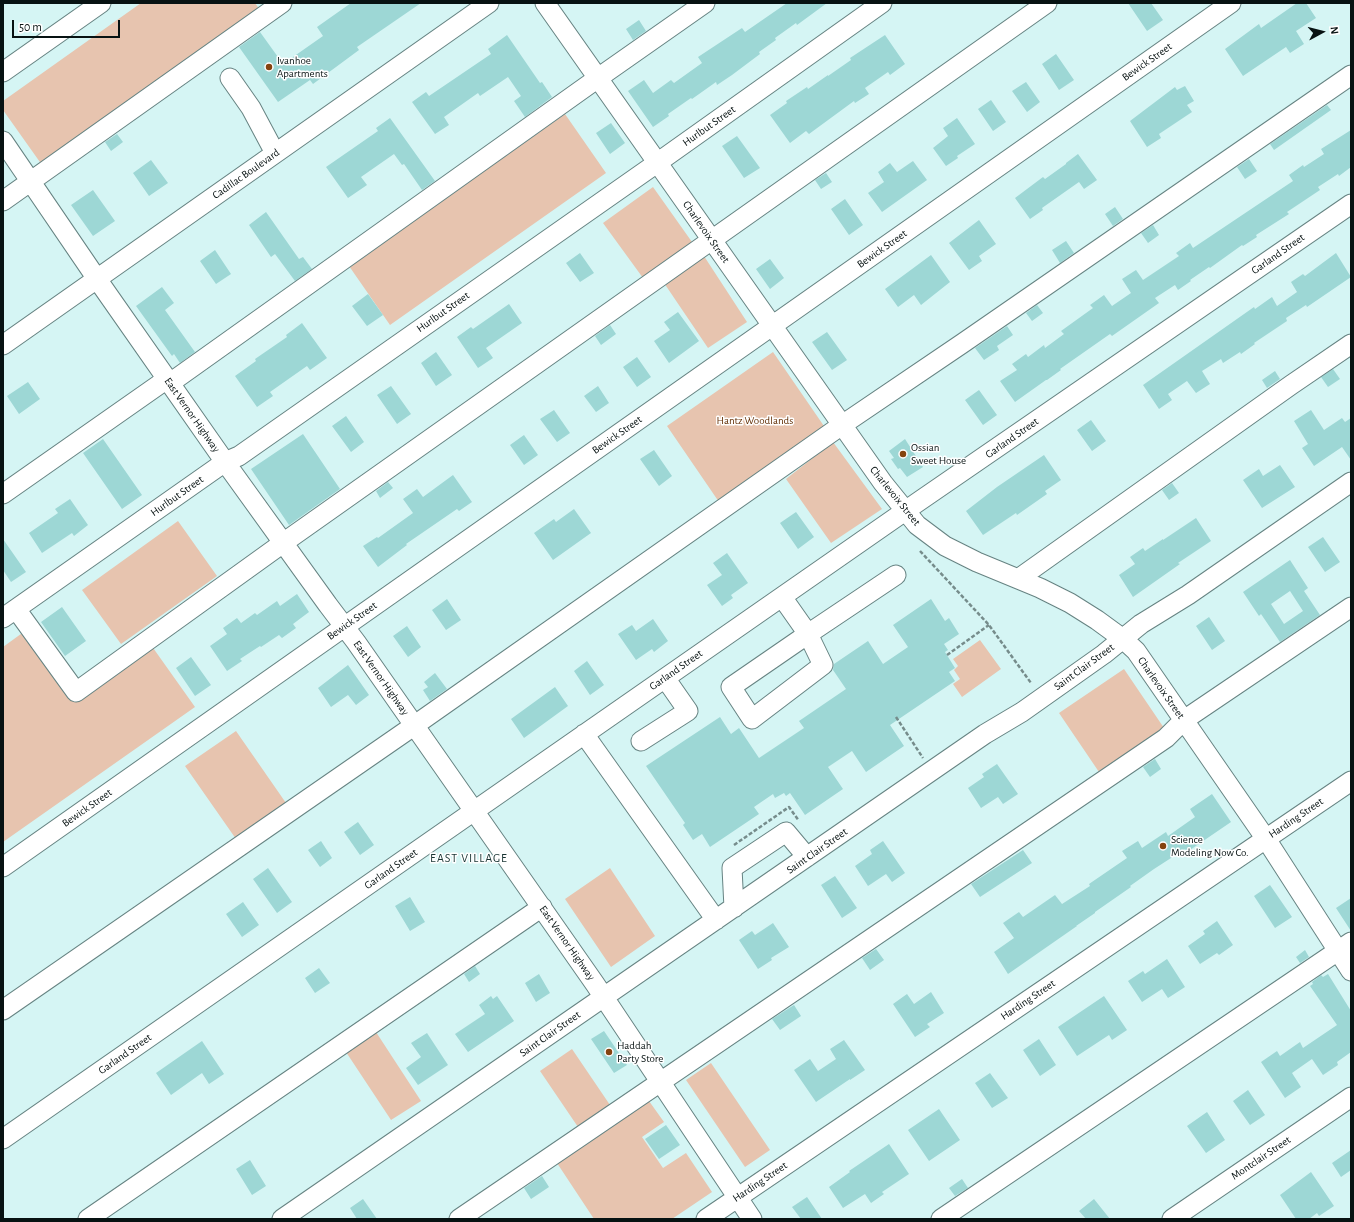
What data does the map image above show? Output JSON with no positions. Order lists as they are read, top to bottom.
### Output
{
  "streets": {
    "street": [
      "Bewick Street",
      "Hurlbut Street",
      "Cadillac Boulevard",
      "Charlevoix Street",
      "Garland Street",
      "East Vernor Highway",
      "Saint Clair Street",
      "Harding Street",
      "Montclair Street"
    ]
  },
  "crossings": [
    ["Bewick Street", "Charlevoix Street"],
    ["Bewick Street", "East Vernor Highway"],
    ["Hurlbut Street", "Charlevoix Street"],
    ["Hurlbut Street", "East Vernor Highway"],
    ["Cadillac Boulevard", "East Vernor Highway"],
    ["Charlevoix Street", "Garland Street"],
    ["Charlevoix Street", "Saint Clair Street"],
    ["Charlevoix Street", "Harding Street"],
    ["Garland Street", "East Vernor Highway"],
    ["East Vernor Highway", "Saint Clair Street"],
    ["East Vernor Highway", "Harding Street"]
  ],
  "districts": ["EAST VILLAGE"],
  "parks": ["Hantz Woodlands"],
  "places": [
    "Ivanhoe Apartments",
    "Ossian Sweet House",
    "Science Modeling Now Co.",
    "Haddah Party Store"
  ],
  "scale_bar": "50 m",
  "north": "right"
}
